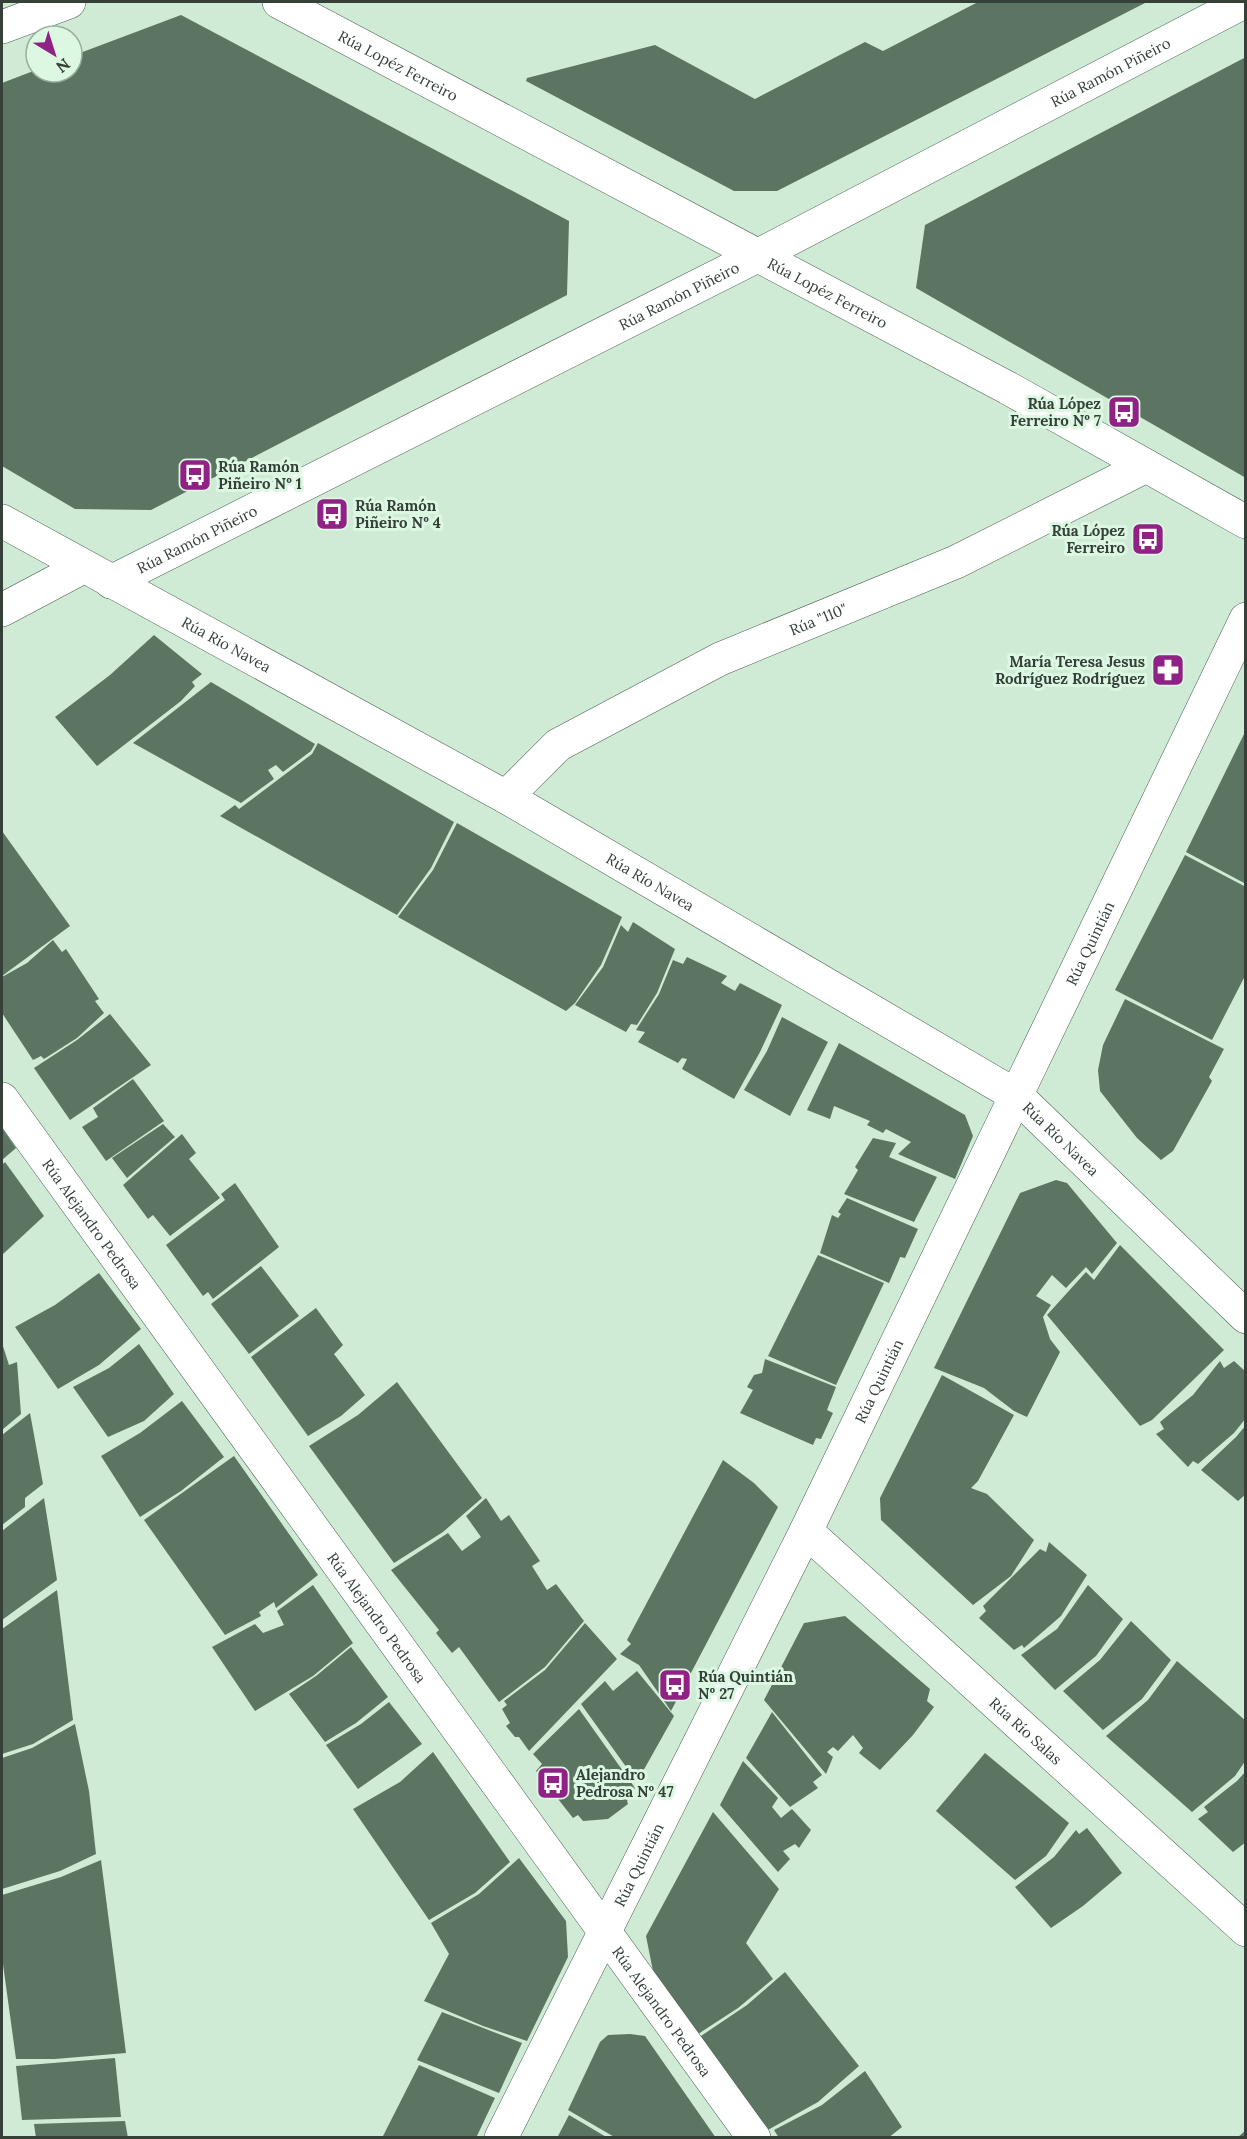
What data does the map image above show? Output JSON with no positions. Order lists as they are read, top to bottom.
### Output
{
  "streets": {
    "street": [
      "Rúa Lopéz Ferreiro",
      "Rúa Ramón Piñeiro",
      "Rúa \"110\"",
      "Rúa Río Navea",
      "Rúa Quintián",
      "Rúa Alejandro Pedrosa",
      "Rúa Río Salas"
    ]
  },
  "crossings": [
    ["Rúa Lopéz Ferreiro", "Rúa Ramón Piñeiro"],
    ["Rúa Lopéz Ferreiro", "Rúa \"110\""],
    ["Rúa Ramón Piñeiro", "Rúa Río Navea"],
    ["Rúa \"110\"", "Rúa Río Navea"],
    ["Rúa Río Navea", "Rúa Quintián"],
    ["Rúa Quintián", "Rúa Alejandro Pedrosa"],
    ["Rúa Quintián", "Rúa Río Salas"]
  ],
  "places": {
    "bus stop": [
      "Rúa López Ferreiro Nº 7",
      "Rúa Ramón Piñeiro Nº 1",
      "Rúa Ramón Piñeiro Nº 4",
      "Rúa López Ferreiro",
      "Rúa Quintián Nº 27",
      "Alejandro Pedrosa Nº 47"
    ],
    "pharmacy": ["María Teresa Jesus Rodríguez Rodríguez"]
  },
  "north": "bottom right"
}
